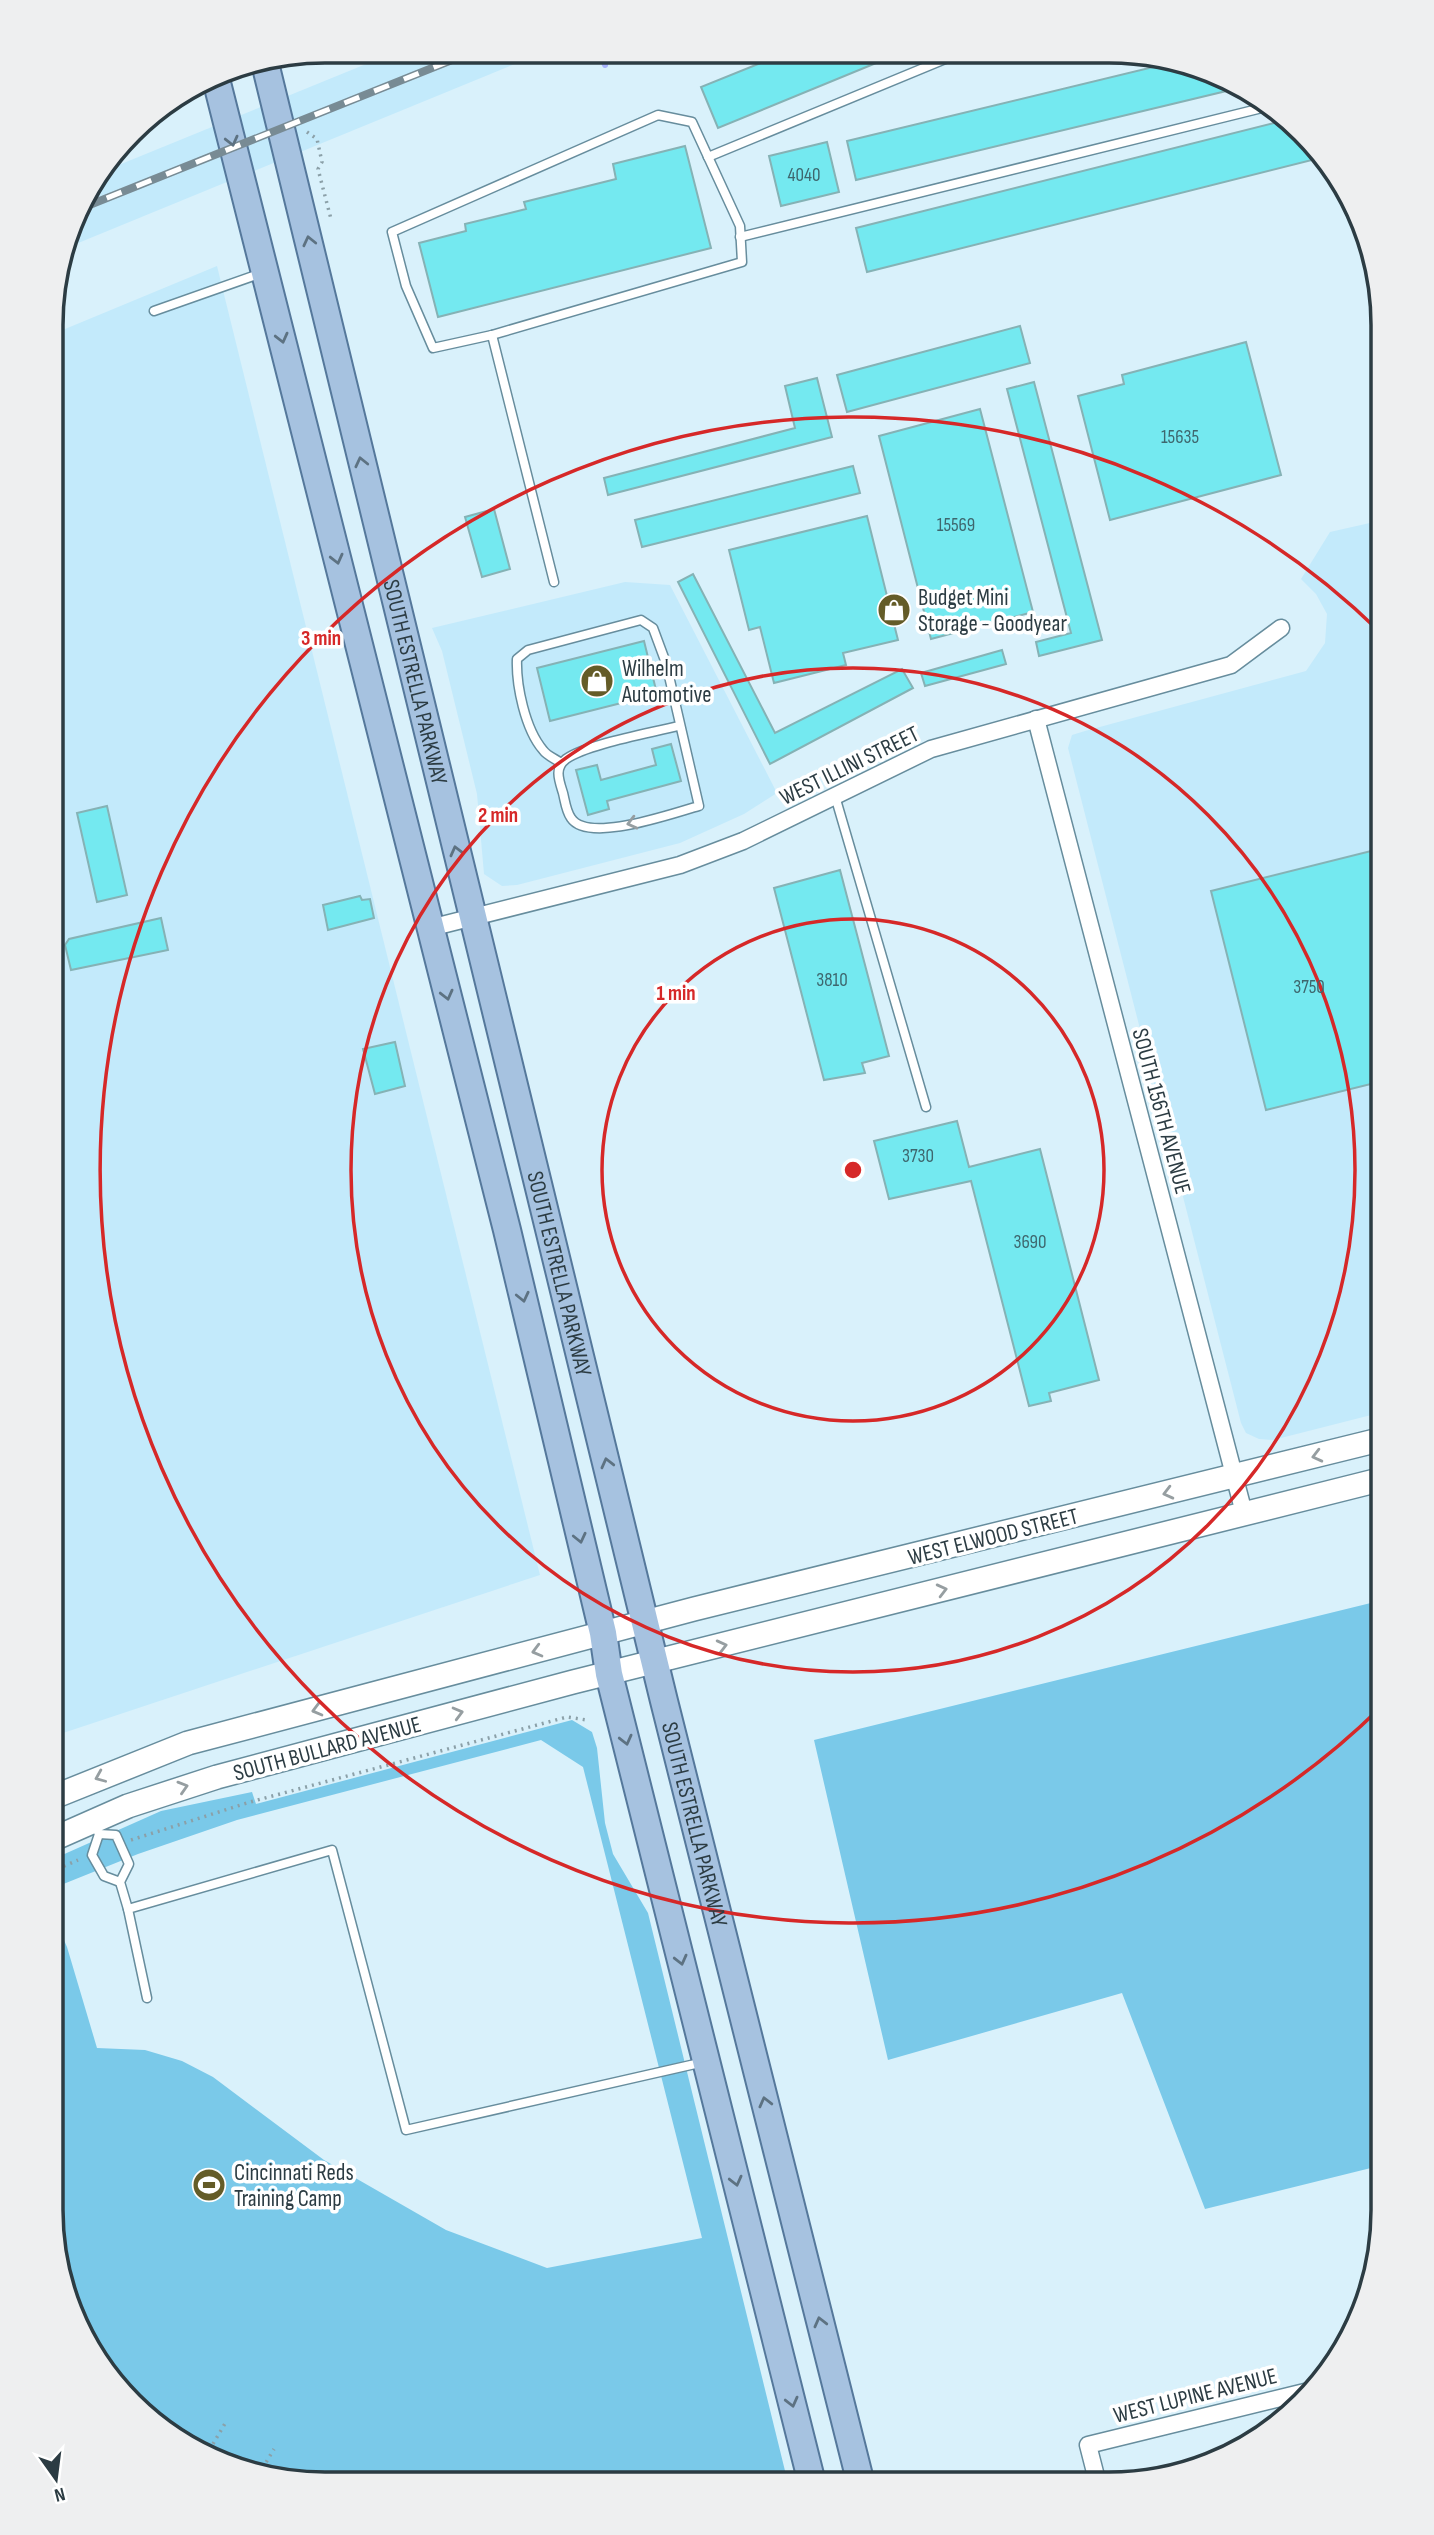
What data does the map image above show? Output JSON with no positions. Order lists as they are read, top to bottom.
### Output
{
  "streets": {
    "main road": ["SOUTH ESTRELLA PARKWAY", "WEST ELWOOD STREET", "SOUTH BULLARD AVENUE"],
    "street": ["WEST ILLINI STREET", "SOUTH 156TH AVENUE", "WEST LUPINE AVENUE"]
  },
  "crossings": [
    ["SOUTH ESTRELLA PARKWAY", "WEST ILLINI STREET"],
    ["SOUTH ESTRELLA PARKWAY", "WEST ELWOOD STREET"],
    ["SOUTH ESTRELLA PARKWAY", "SOUTH BULLARD AVENUE"],
    ["WEST ILLINI STREET", "SOUTH 156TH AVENUE"],
    ["SOUTH 156TH AVENUE", "WEST ELWOOD STREET"],
    ["WEST ELWOOD STREET", "SOUTH BULLARD AVENUE"]
  ],
  "places": {
    "shop": ["Budget Mini Storage - Goodyear", "Wilhelm Automotive"],
    "sports": ["Cincinnati Reds Training Camp"]
  },
  "house_numbers": [
    "4040",
    "15635",
    "15569",
    "3810",
    "3750",
    "3730",
    "3690"
  ],
  "north": "bottom",
  "rings": ["3 min", "2 min", "1 min"]
}
